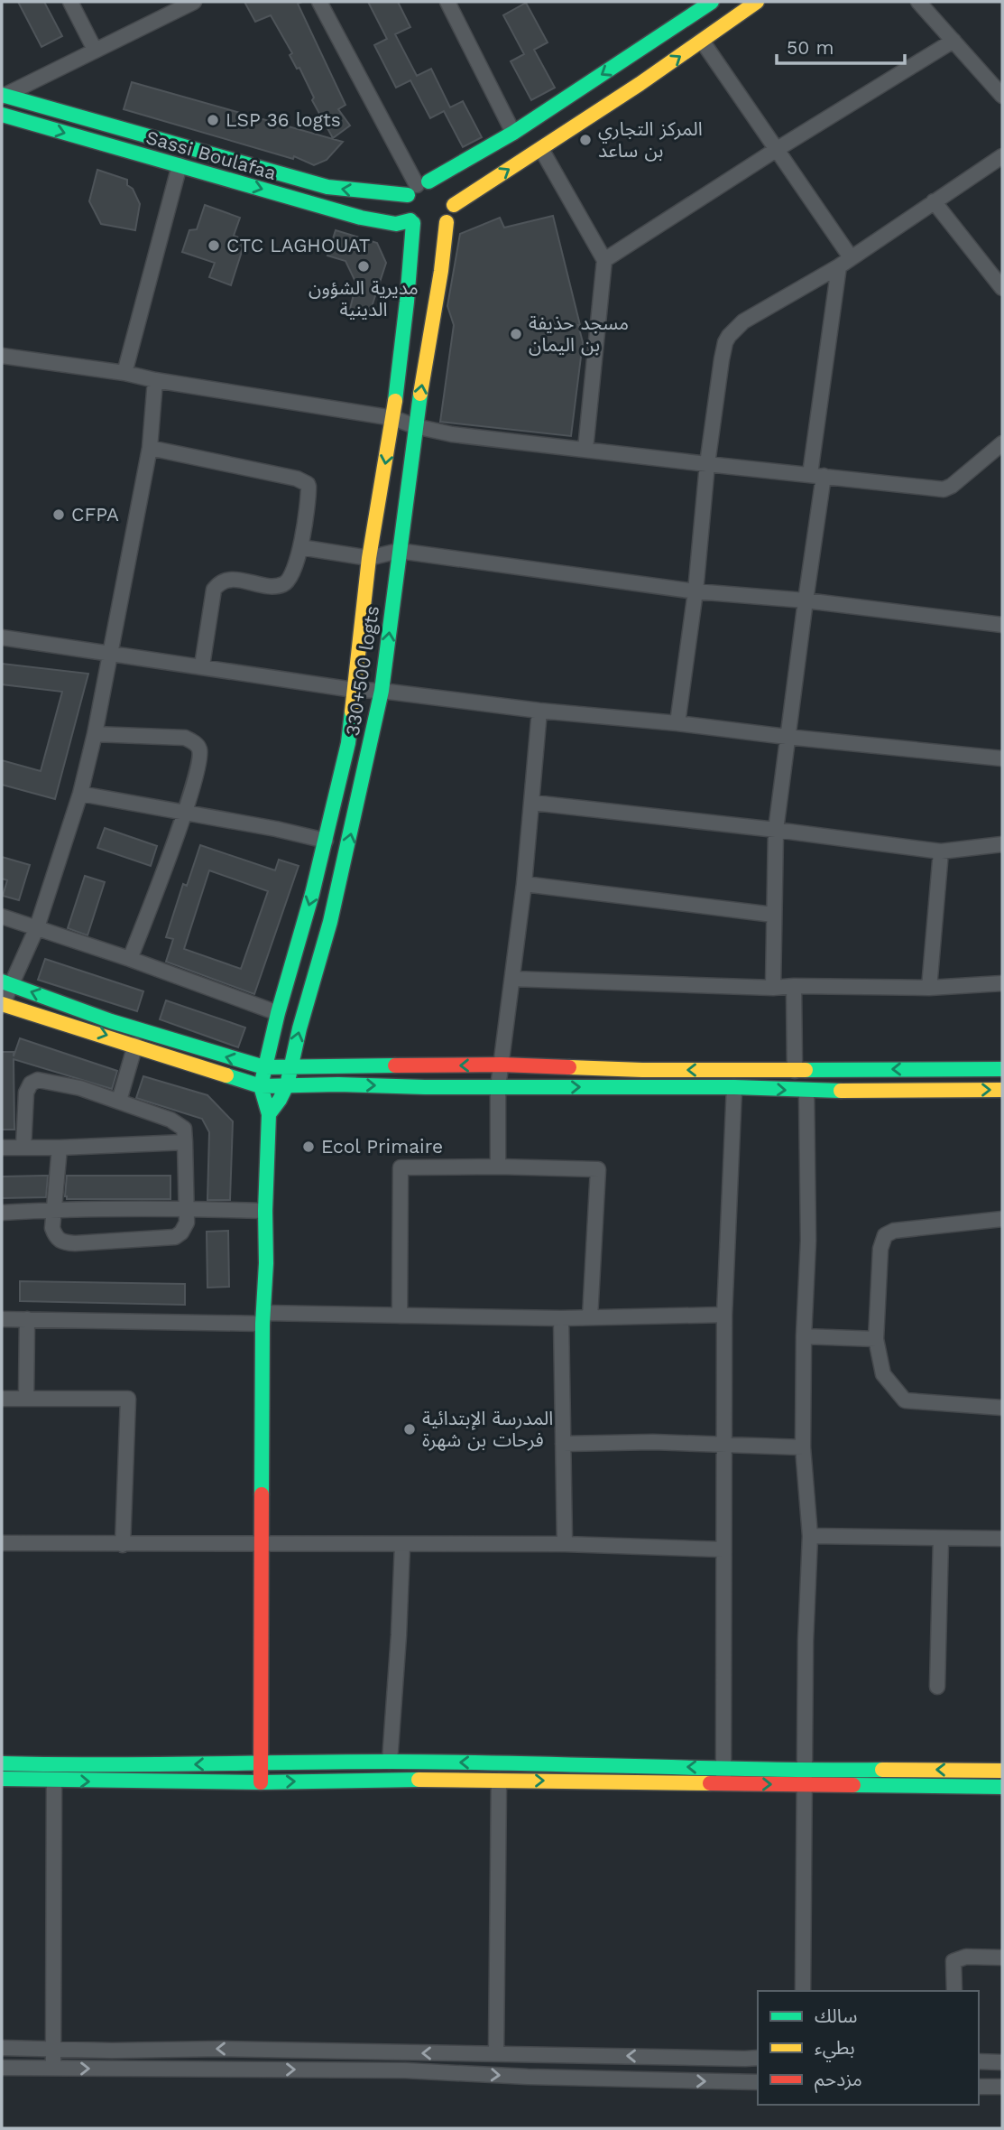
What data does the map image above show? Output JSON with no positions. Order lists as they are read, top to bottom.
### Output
{
  "streets": {
    "street": ["Sassi Boulafaa", "330+500 logts"]
  },
  "crossings": [
    ["Sassi Boulafaa", "330+500 logts"]
  ],
  "places": [
    "LSP 36 logts",
    "المركز التجاري بن ساعد",
    "CTC LAGHOUAT",
    "مديرية الشؤون الدينية",
    "مسجد حذيفة بن اليمان",
    "CFPA",
    "Ecol Primaire",
    "المدرسة الإبتدائية فرحات بن شهرة"
  ],
  "legend": ["سالك", "بطيء", "مزدحم"],
  "scale_bar": "50 m"
}
